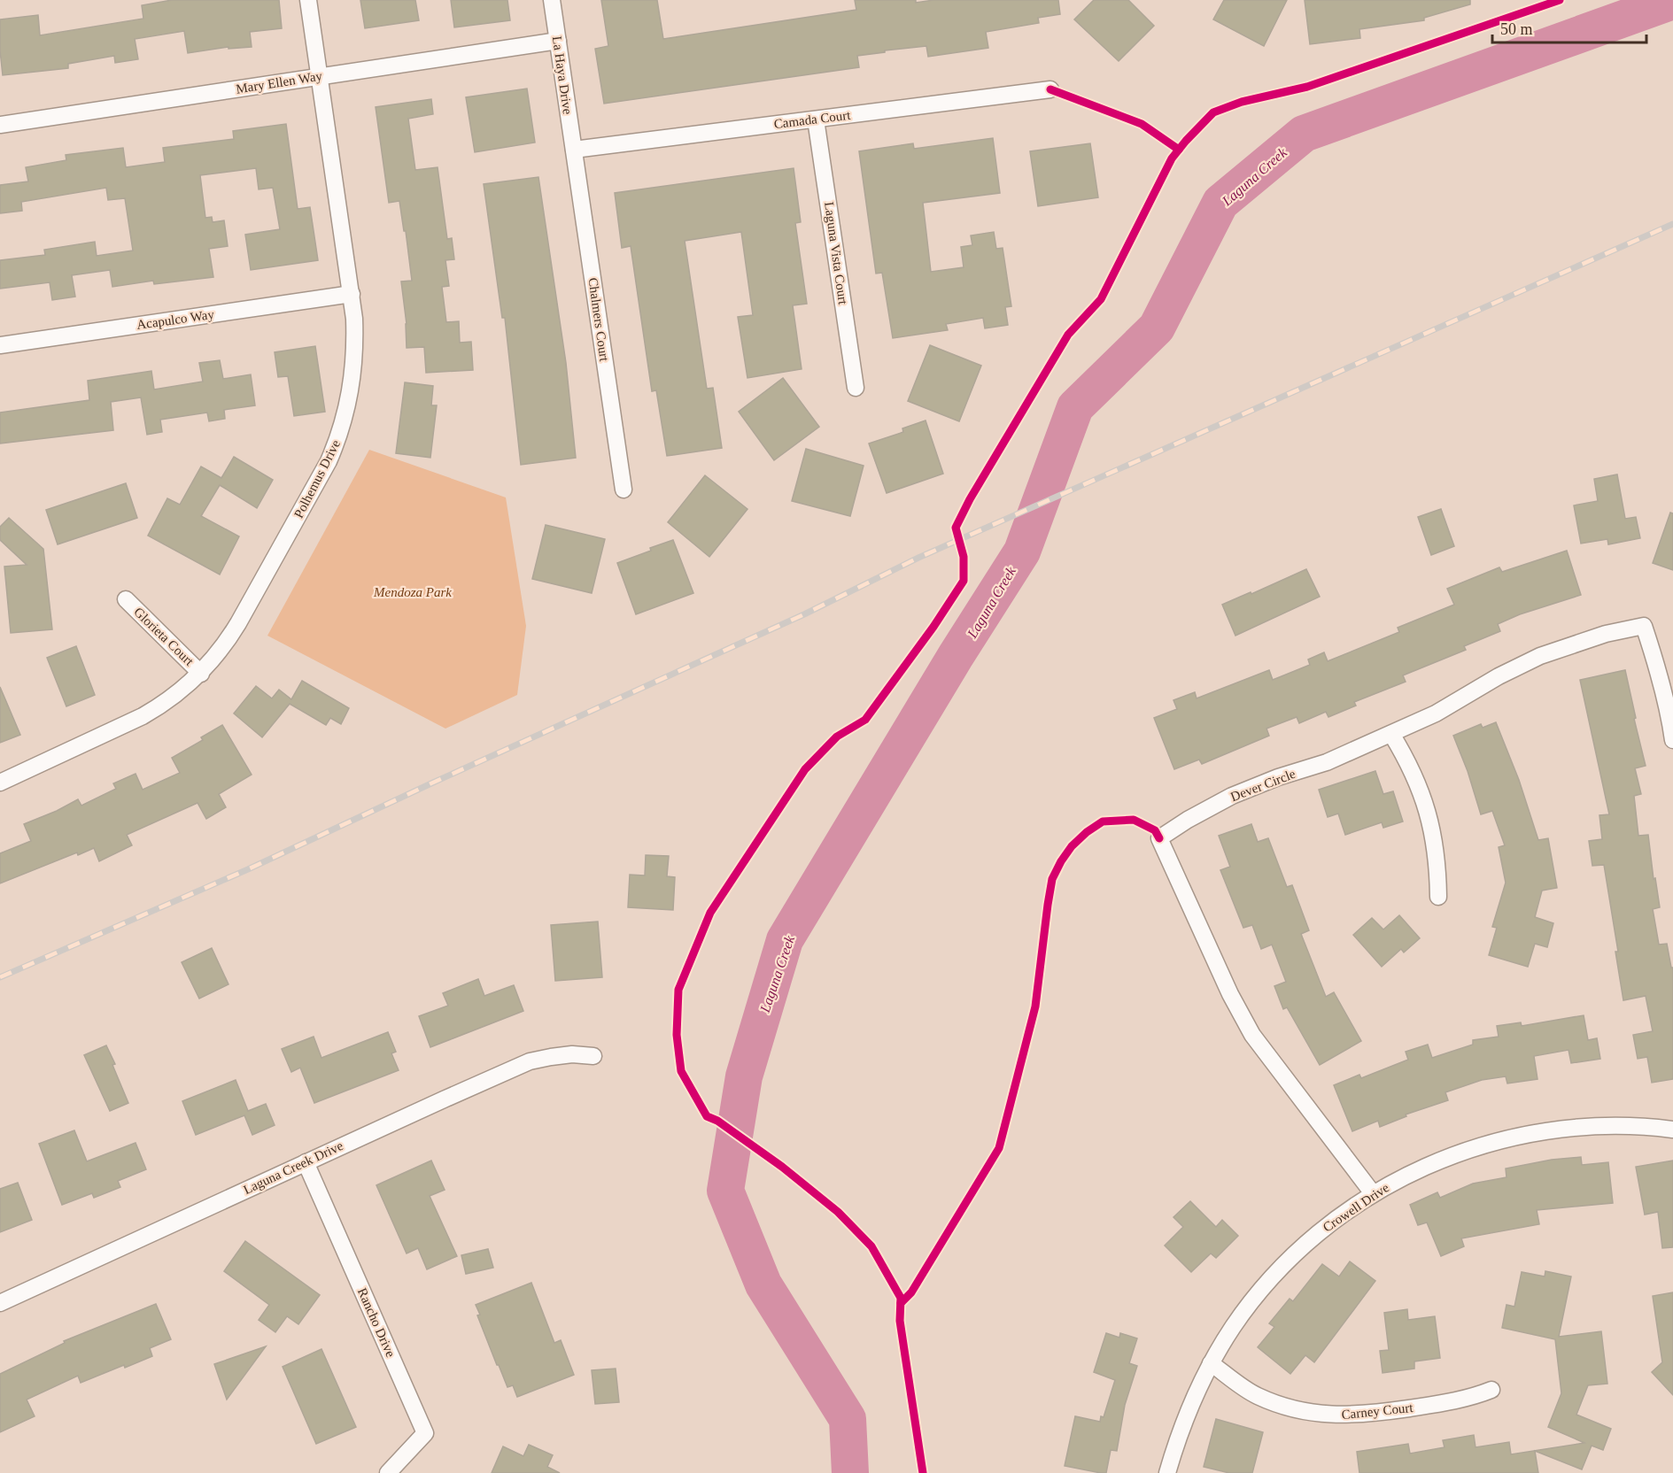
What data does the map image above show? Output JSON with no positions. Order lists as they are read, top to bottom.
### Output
{
  "streets": {
    "street": [
      "La Haya Drive",
      "Mary Ellen Way",
      "Camada Court",
      "Laguna Vista Court",
      "Acapulco Way",
      "Chalmers Court",
      "Polhemus Drive",
      "Glorieta Court",
      "Dever Circle",
      "Laguna Creek Drive",
      "Crowell Drive",
      "Rancho Drive",
      "Carney Court"
    ]
  },
  "crossings": [
    ["La Haya Drive", "Mary Ellen Way"],
    ["La Haya Drive", "Camada Court"],
    ["La Haya Drive", "Chalmers Court"],
    ["Mary Ellen Way", "Polhemus Drive"],
    ["Camada Court", "Laguna Vista Court"],
    ["Camada Court", "Chalmers Court"],
    ["Acapulco Way", "Polhemus Drive"],
    ["Polhemus Drive", "Glorieta Court"],
    ["Dever Circle", "Crowell Drive"],
    ["Laguna Creek Drive", "Rancho Drive"],
    ["Crowell Drive", "Carney Court"]
  ],
  "water": ["Laguna Creek"],
  "parks": ["Mendoza Park"],
  "scale_bar": "50 m"
}
